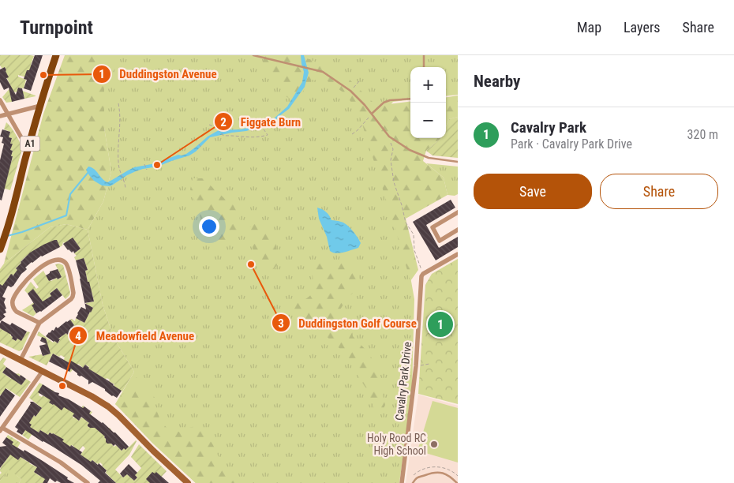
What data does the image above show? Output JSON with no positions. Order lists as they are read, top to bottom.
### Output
{
  "streets": {
    "main road": ["A1"],
    "street": ["Cavalry Park Drive"]
  },
  "places": [
    "Duddingston Avenue",
    "Figgate Burn",
    "Duddingston Golf Course",
    "Meadowfield Avenue",
    "Holy Rood RC High School"
  ],
  "page": {
    "header": "Turnpoint",
    "nav": ["Map", "Layers", "Share"],
    "heading": "Nearby",
    "map_buttons": ["+", "−"],
    "list": [
      {
        "mark": "1",
        "name": "Cavalry Park",
        "note": "Park · Cavalry Park Drive",
        "value": "320 m"
      }
    ],
    "buttons": ["Save", "Share"],
    "pins": "1"
  }
}
